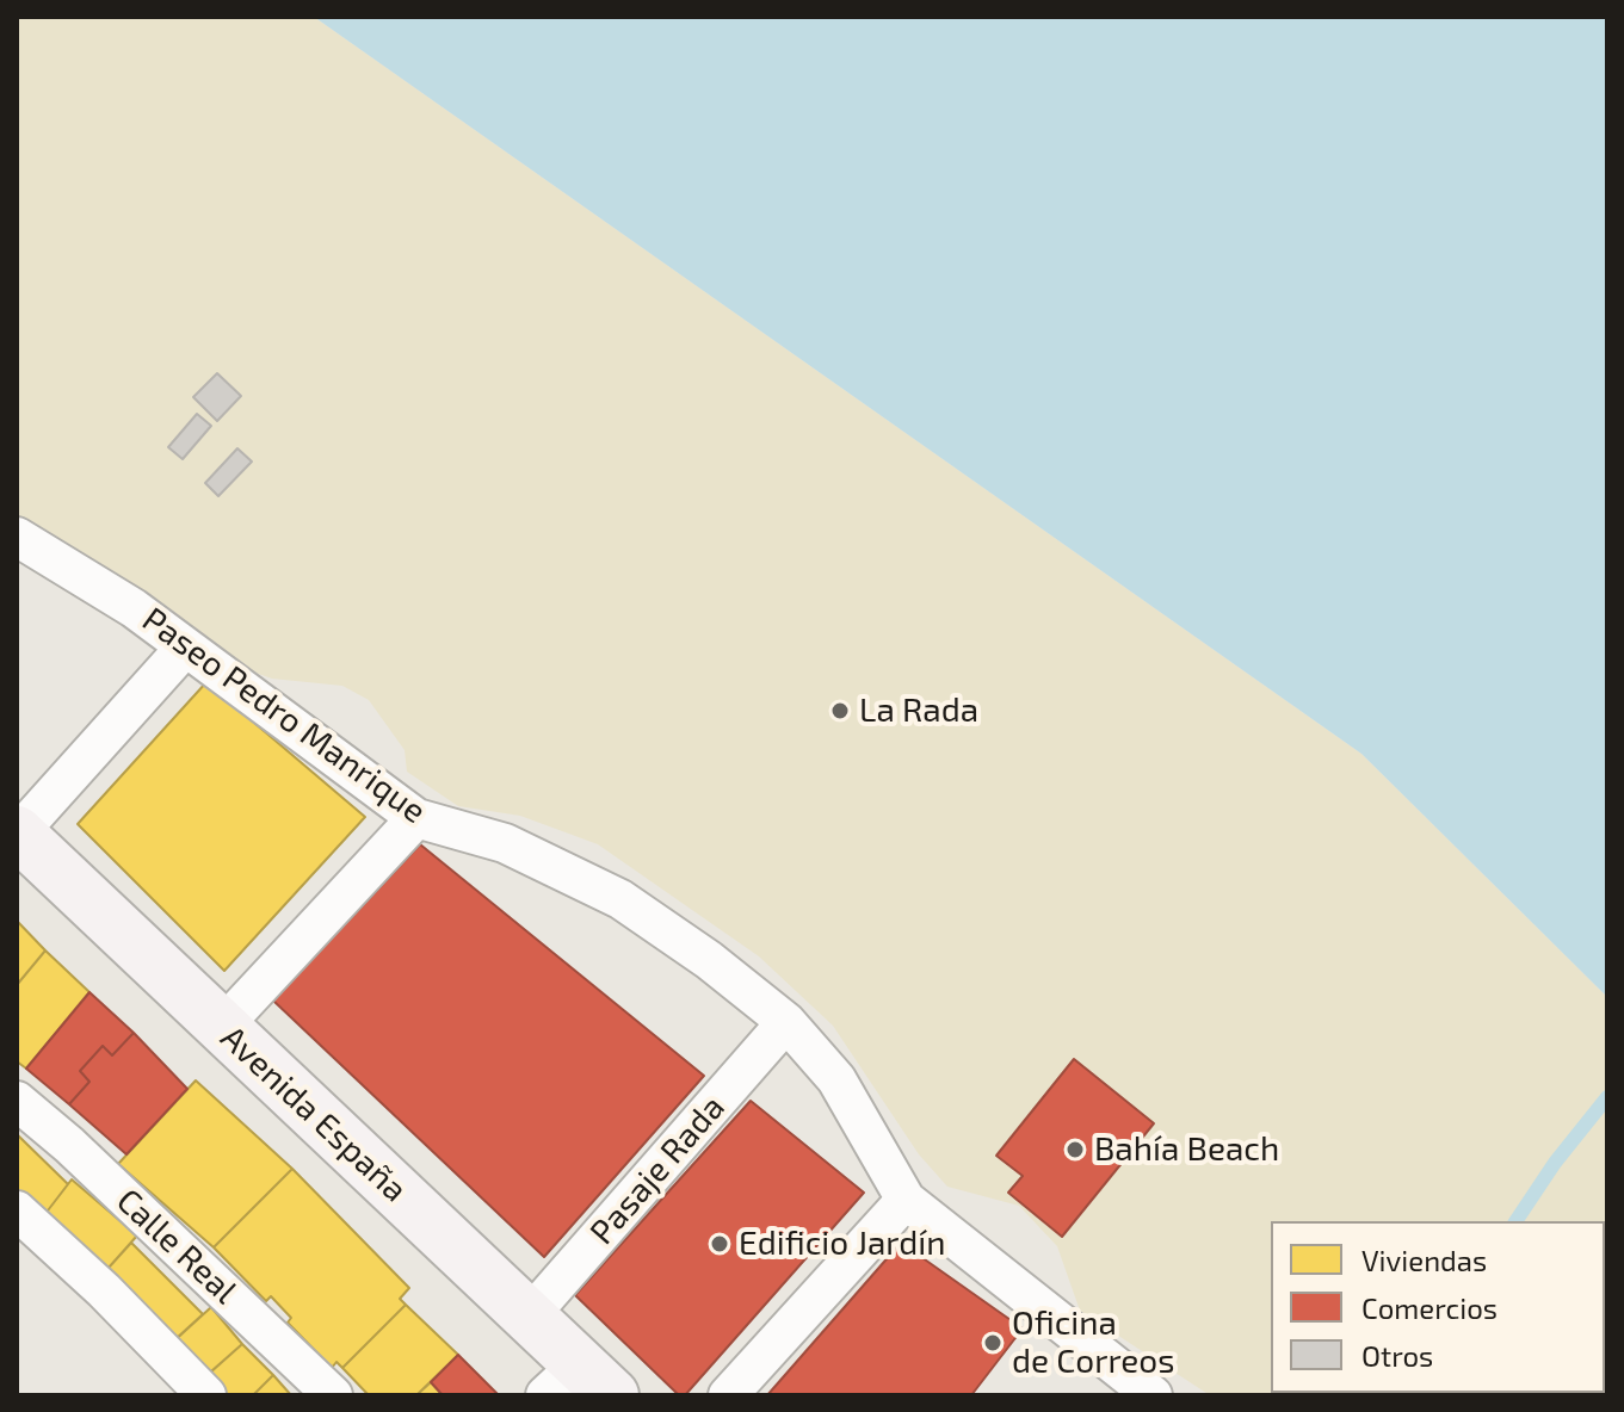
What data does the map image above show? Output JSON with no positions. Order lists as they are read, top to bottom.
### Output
{
  "streets": {
    "street": [
      "Paseo Pedro Manrique",
      "Avenida España",
      "Pasaje Rada",
      "Calle Real"
    ]
  },
  "crossings": [
    ["Paseo Pedro Manrique", "Pasaje Rada"],
    ["Avenida España", "Pasaje Rada"]
  ],
  "places": [
    "La Rada",
    "Bahía Beach",
    "Edificio Jardín",
    "Oficina de Correos"
  ],
  "legend": ["Viviendas", "Comercios", "Otros"]
}
